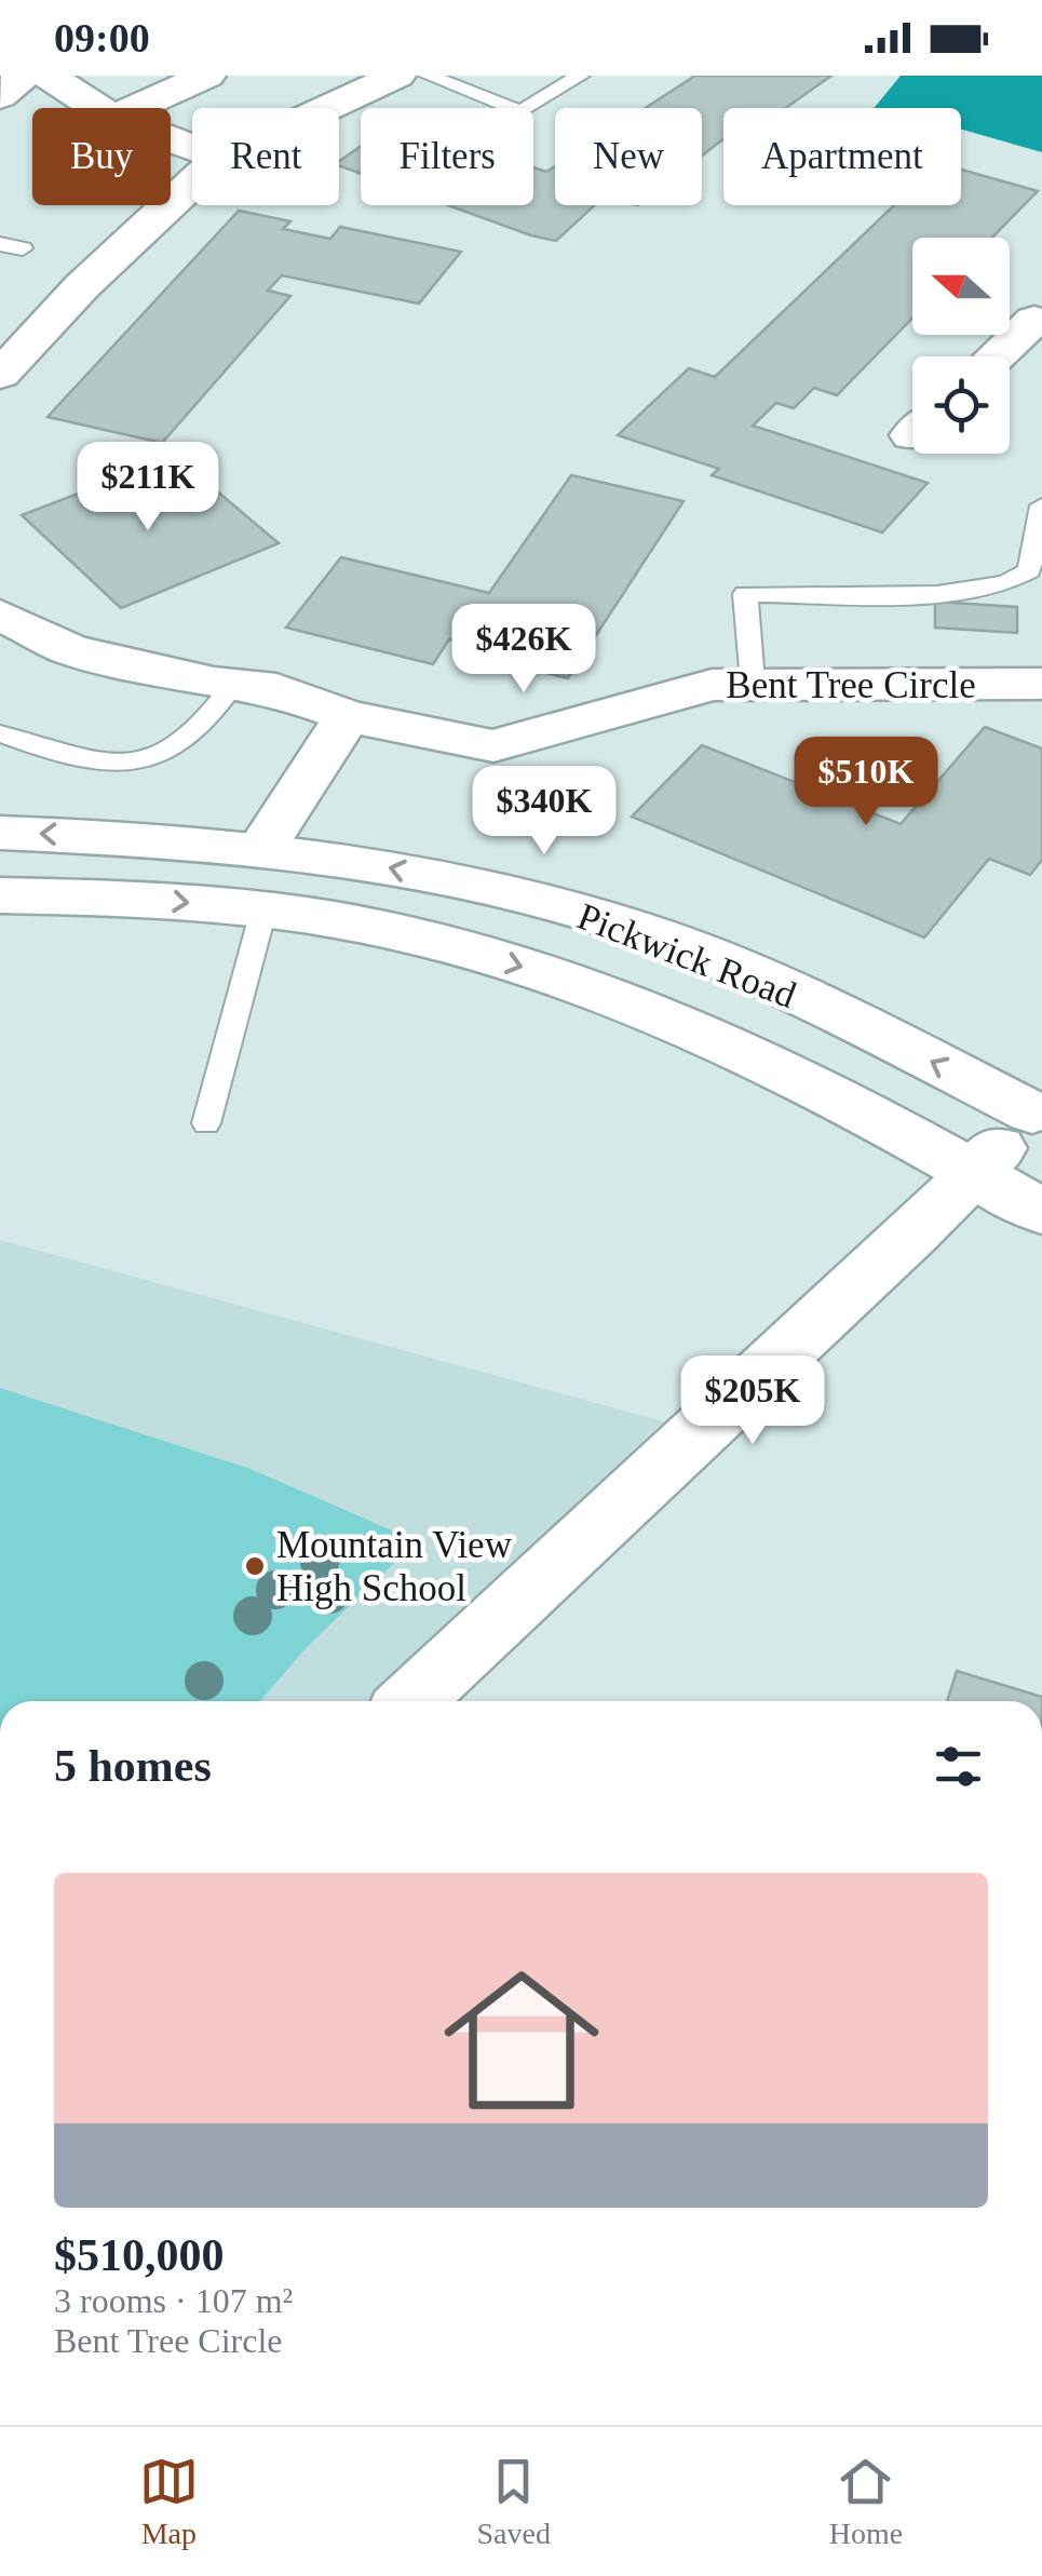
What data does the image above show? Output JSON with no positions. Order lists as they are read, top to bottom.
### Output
{
  "streets": {
    "street": ["Bent Tree Circle", "Pickwick Road"]
  },
  "places": ["Mountain View High School"],
  "north": "left",
  "page": {
    "status": "09:00",
    "chip": [
      "Buy",
      "Rent",
      "Filters",
      "New",
      "Apartment"
    ],
    "price": [
      "$211K",
      "$426K",
      "$510K",
      "$340K",
      "$205K"
    ],
    "heading": "5 homes",
    "list": [
      {
        "name": "$510,000",
        "note": "3 rooms · 107 m² · Bent Tree Circle"
      }
    ],
    "tabs": ["Map", "Saved", "Home"]
  }
}
